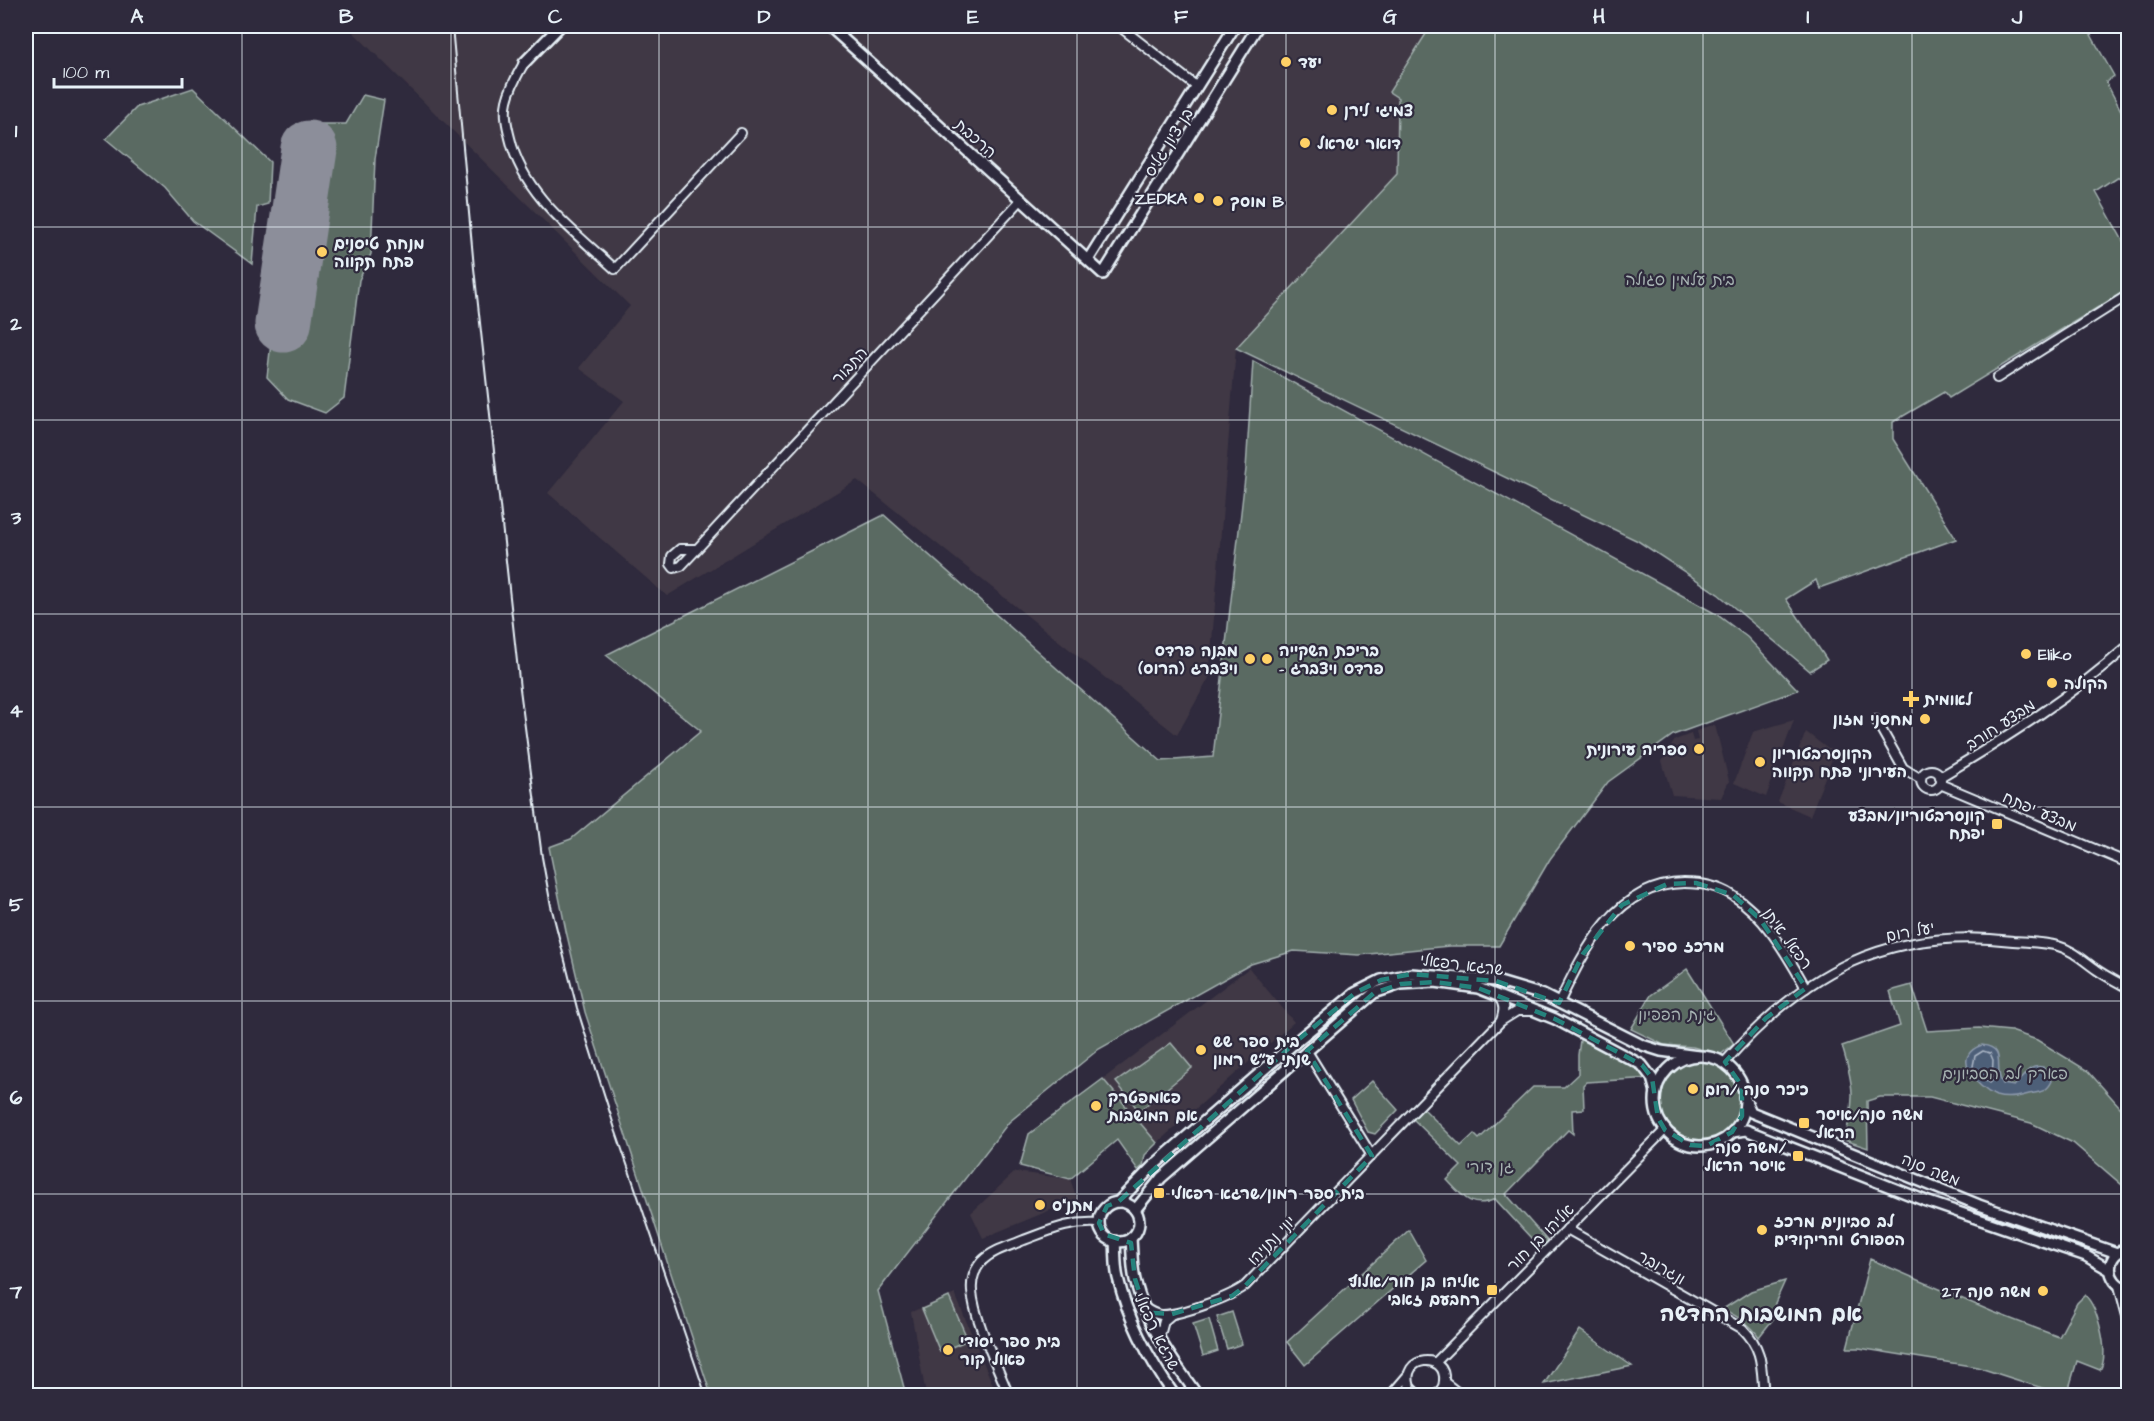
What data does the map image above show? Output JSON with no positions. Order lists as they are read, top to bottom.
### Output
{
  "streets": {
    "street": [
      "הרכבת",
      "בן ציון גליס",
      "התבור",
      "מבצע חורב",
      "מבצע יפתח",
      "יעל רום",
      "רפאל איתן",
      "שרגא רפאלי",
      "משה סנה",
      "אליהו בן חור",
      "יוני נתניהו",
      "ונגרובר"
    ]
  },
  "crossings": [
    ["הרכבת", "בן ציון גליס"],
    ["הרכבת", "התבור"],
    ["מבצע חורב", "מבצע יפתח"],
    ["יעל רום", "רפאל איתן"],
    ["יעל רום", "שרגא רפאלי"],
    ["יעל רום", "משה סנה"],
    ["יעל רום", "אליהו בן חור"],
    ["רפאל איתן", "שרגא רפאלי"],
    ["שרגא רפאלי", "משה סנה"],
    ["שרגא רפאלי", "אליהו בן חור"],
    ["שרגא רפאלי", "יוני נתניהו"],
    ["משה סנה", "אליהו בן חור"],
    ["אליהו בן חור", "ונגרובר"]
  ],
  "districts": ["אם המושבות החדשה"],
  "parks": [
    "בית עלמין סגולה",
    "גינת הפפיון",
    "פארק לב הסביונים",
    "גן דורי"
  ],
  "places": {
    "other": [
      "יעד",
      "צמיגי לירן",
      "דואר ישראל",
      "ZEDKA",
      "מוסך B",
      "מנחת טיסנים פתח תקווה",
      "Eliko",
      "מבנה פרדס ויצברג (הרוס)",
      "בריכת השקייה - פרדס ויצברג",
      "הקולה",
      "מחסני מזון",
      "ספריה עירונית",
      "הקונסרבטוריון העירוני פתח תקווה",
      "מרכז ספיר",
      "בית ספר שש שנתי ע״ש רמון",
      "כיכר סנה /רום",
      "פאמפטרק אם המושבות",
      "מתנ\"ס",
      "לב סביונים מרכז הספורט והריקודים",
      "משה סנה 27",
      "בית ספר יסודי פאול קור"
    ],
    "health": ["לאומית"],
    "transit": [
      "קונסרבטוריון/מבצע יפתח",
      "משה סנה/איסר הראל",
      "משה סנה/ איסר הראל",
      "בית ספר רמון/שרגא רפאלי",
      "אליהו בן חור/אלוף רחבעם זאבי"
    ]
  },
  "scale_bar": "100 m",
  "grid": {
    "columns": [
      "A",
      "B",
      "C",
      "D",
      "E",
      "F",
      "G",
      "H",
      "I",
      "J"
    ],
    "rows": [
      "1",
      "2",
      "3",
      "4",
      "5",
      "6",
      "7"
    ]
  }
}
